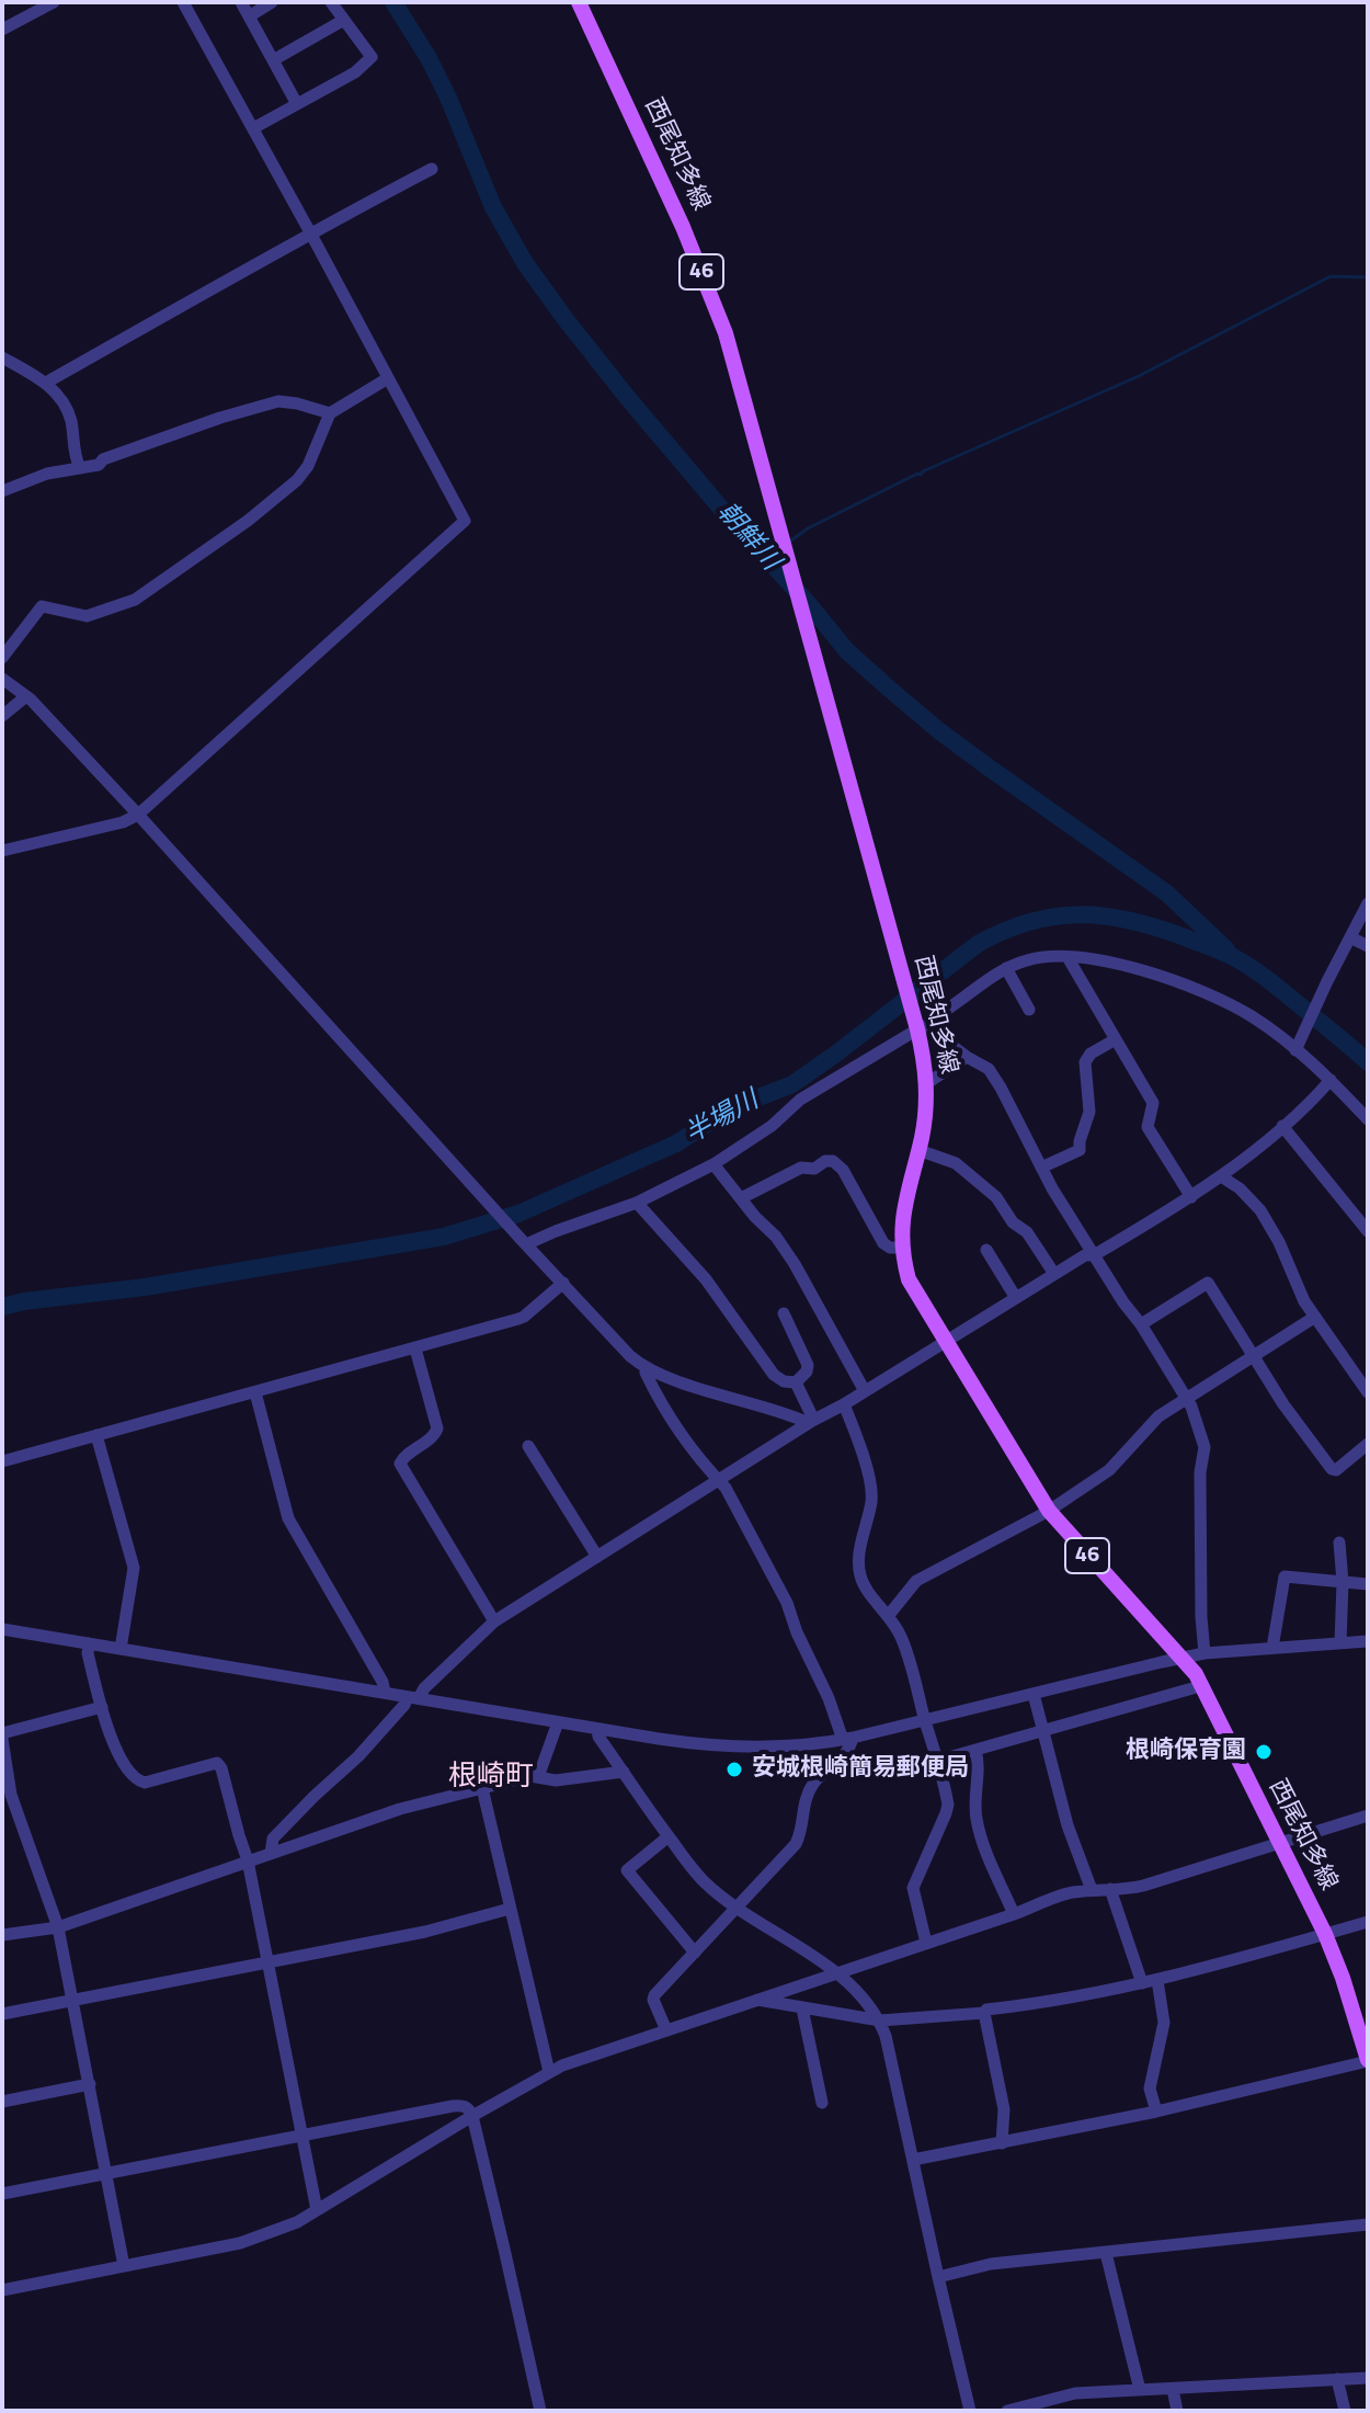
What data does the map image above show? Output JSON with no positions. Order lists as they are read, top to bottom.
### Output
{
  "streets": {
    "main road": ["西尾知多線", "46"]
  },
  "districts": ["根崎町"],
  "water": ["朝鮮川", "半場川"],
  "places": ["根崎保育園", "安城根崎簡易郵便局"]
}
